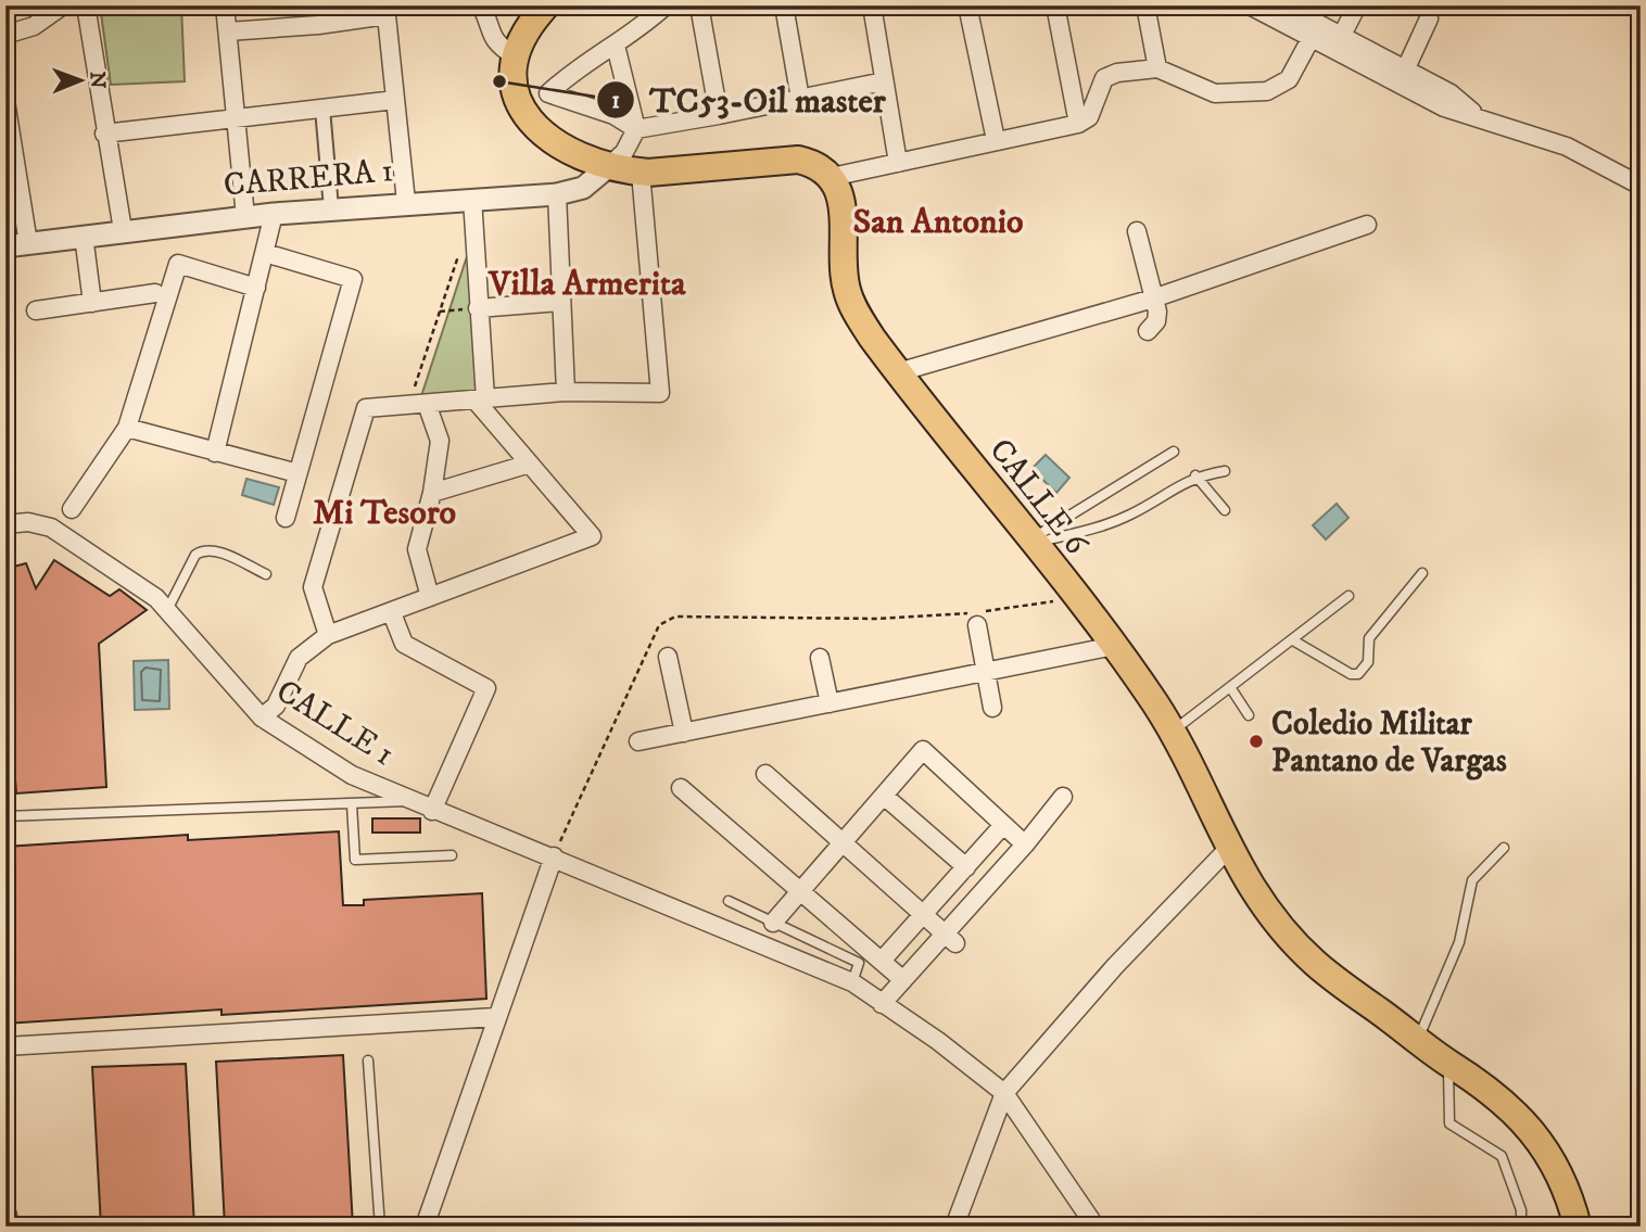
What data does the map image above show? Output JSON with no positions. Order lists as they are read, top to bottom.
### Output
{
  "streets": {
    "main road": ["CALLE 6"],
    "street": ["CARRERA 1", "CALLE 1"]
  },
  "districts": ["San Antonio", "Villa Armerita", "Mi Tesoro"],
  "places": ["TC53-Oil master", "Coledio Militar Pantano de Vargas"],
  "north": "right"
}
